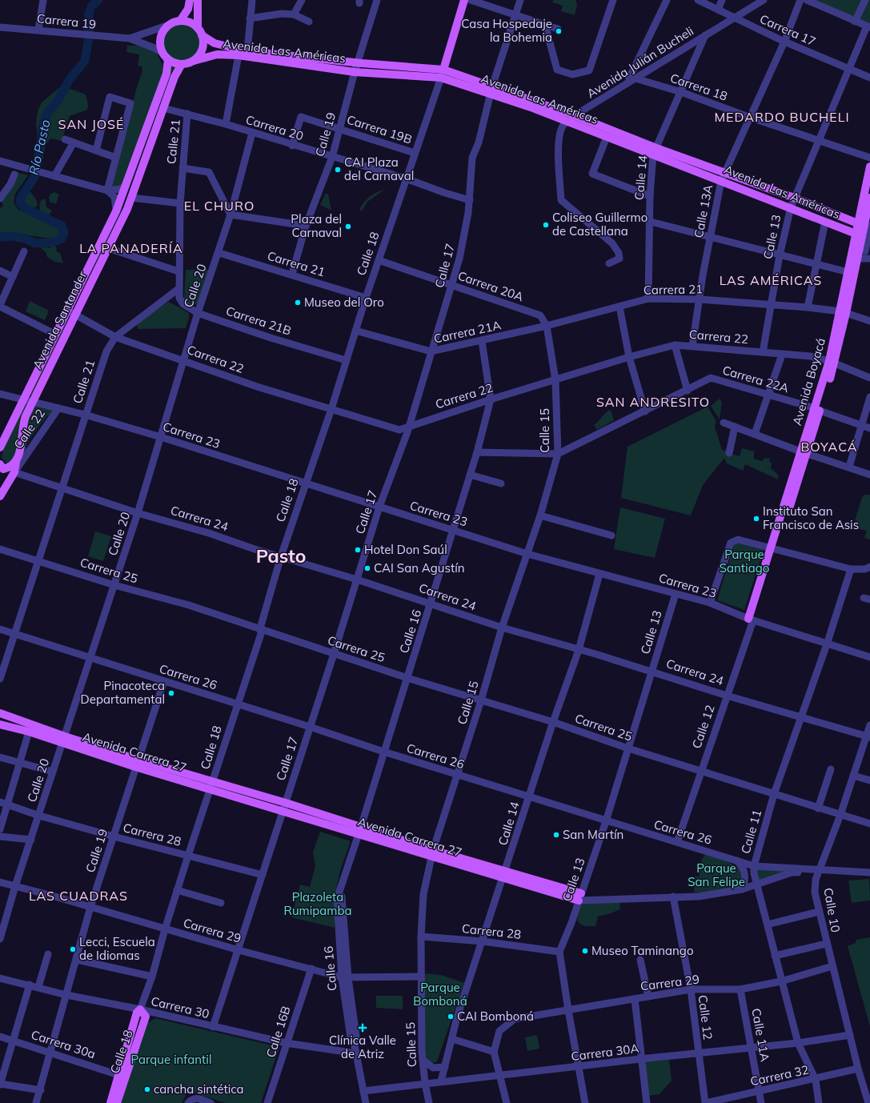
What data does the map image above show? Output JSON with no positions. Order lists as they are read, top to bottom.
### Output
{
  "streets": {
    "main road": [
      "Avenida Las Américas",
      "Calle 18",
      "Avenida Santander",
      "Avenida Boyacá",
      "Calle 22",
      "Carrera 24",
      "Avenida Carrera 27"
    ],
    "street": [
      "Carrera 19",
      "Carrera 17",
      "Avenida Julián Bucheli",
      "Carrera 18",
      "Carrera 20",
      "Carrera 19B",
      "Calle 19",
      "Calle 21",
      "Calle 14",
      "Calle 13A",
      "Calle 13",
      "Carrera 21",
      "Calle 17",
      "Calle 20",
      "Carrera 20A",
      "Carrera 21B",
      "Carrera 21A",
      "Carrera 22",
      "Carrera 22A",
      "Calle 15",
      "Carrera 23",
      "Carrera 25",
      "Calle 16",
      "Carrera 26",
      "Calle 12",
      "Calle 11",
      "Carrera 28",
      "Calle 10",
      "Carrera 29",
      "Carrera 30",
      "Calle 16B",
      "Calle 11A",
      "Carrera 30a",
      "Carrera 30A",
      "Carrera 32"
    ]
  },
  "crossings": [
    ["Carrera 19", "Avenida Las Américas"],
    ["Carrera 19", "Avenida Santander"],
    ["Carrera 17", "Avenida Julián Bucheli"],
    ["Carrera 17", "Calle 13A"],
    ["Carrera 17", "Calle 13"],
    ["Avenida Las Américas", "Avenida Julián Bucheli"],
    ["Avenida Las Américas", "Calle 19"],
    ["Avenida Las Américas", "Calle 14"],
    ["Avenida Las Américas", "Calle 13A"],
    ["Avenida Las Américas", "Calle 13"],
    ["Avenida Las Américas", "Calle 18"],
    ["Avenida Las Américas", "Calle 17"],
    ["Avenida Las Américas", "Avenida Santander"],
    ["Avenida Las Américas", "Avenida Boyacá"],
    ["Avenida Julián Bucheli", "Carrera 18"],
    ["Avenida Julián Bucheli", "Calle 14"],
    ["Carrera 18", "Calle 14"],
    ["Carrera 18", "Calle 13A"],
    ["Carrera 18", "Calle 13"],
    ["Carrera 20", "Carrera 19B"],
    ["Carrera 20", "Calle 19"],
    ["Carrera 20", "Calle 21"],
    ["Carrera 20", "Calle 18"],
    ["Carrera 20", "Calle 17"],
    ["Carrera 20", "Calle 20"],
    ["Carrera 20", "Avenida Santander"],
    ["Carrera 19B", "Calle 19"],
    ["Carrera 19B", "Calle 18"],
    ["Calle 19", "Carrera 21"],
    ["Calle 19", "Carrera 26"],
    ["Calle 19", "Avenida Carrera 27"],
    ["Calle 19", "Carrera 28"],
    ["Calle 19", "Carrera 29"],
    ["Calle 19", "Carrera 30"],
    ["Calle 19", "Carrera 30a"],
    ["Calle 21", "Carrera 21B"],
    ["Calle 21", "Carrera 22"],
    ["Calle 21", "Carrera 23"],
    ["Calle 21", "Carrera 24"],
    ["Calle 21", "Carrera 25"],
    ["Calle 21", "Carrera 26"],
    ["Calle 14", "Carrera 21"],
    ["Calle 14", "Carrera 23"],
    ["Calle 14", "Carrera 24"],
    ["Calle 14", "Carrera 25"],
    ["Calle 14", "Carrera 26"],
    ["Calle 14", "Avenida Carrera 27"],
    ["Calle 14", "Carrera 28"],
    ["Calle 14", "Carrera 30A"],
    ["Calle 13A", "Carrera 21"],
    ["Calle 13A", "Carrera 22"],
    ["Calle 13", "Carrera 21"],
    ["Calle 13", "Carrera 22"],
    ["Calle 13", "Carrera 23"],
    ["Calle 13", "Carrera 24"],
    ["Calle 13", "Carrera 25"],
    ["Calle 13", "Carrera 26"],
    ["Calle 13", "Avenida Carrera 27"],
    ["Calle 13", "Carrera 28"],
    ["Calle 18", "Carrera 21"],
    ["Calle 18", "Carrera 20A"],
    ["Calle 18", "Carrera 21B"],
    ["Calle 18", "Carrera 21A"],
    ["Calle 18", "Carrera 22"],
    ["Calle 18", "Carrera 23"],
    ["Calle 18", "Carrera 24"],
    ["Calle 18", "Carrera 25"],
    ["Calle 18", "Carrera 26"],
    ["Calle 18", "Avenida Carrera 27"],
    ["Calle 18", "Carrera 28"],
    ["Calle 18", "Carrera 29"],
    ["Calle 18", "Carrera 30"],
    ["Calle 18", "Carrera 30a"],
    ["Carrera 21", "Calle 20"],
    ["Carrera 21", "Carrera 21A"],
    ["Carrera 21", "Avenida Boyacá"],
    ["Carrera 21", "Calle 15"],
    ["Calle 17", "Carrera 20A"],
    ["Calle 17", "Carrera 21A"],
    ["Calle 17", "Carrera 22"],
    ["Calle 17", "Carrera 23"],
    ["Calle 17", "Carrera 24"],
    ["Calle 17", "Carrera 25"],
    ["Calle 17", "Carrera 26"],
    ["Calle 17", "Avenida Carrera 27"],
    ["Calle 17", "Carrera 28"],
    ["Calle 17", "Carrera 29"],
    ["Calle 17", "Carrera 30"],
    ["Calle 20", "Carrera 21B"],
    ["Calle 20", "Carrera 22"],
    ["Calle 20", "Carrera 23"],
    ["Calle 20", "Carrera 24"],
    ["Calle 20", "Carrera 25"],
    ["Calle 20", "Carrera 26"],
    ["Calle 20", "Avenida Carrera 27"],
    ["Calle 20", "Carrera 28"],
    ["Calle 20", "Carrera 29"],
    ["Carrera 20A", "Calle 15"],
    ["Avenida Santander", "Carrera 22"],
    ["Avenida Santander", "Calle 22"],
    ["Avenida Santander", "Carrera 23"],
    ["Avenida Santander", "Carrera 24"],
    ["Carrera 21A", "Calle 15"],
    ["Carrera 21A", "Calle 16"],
    ["Carrera 22", "Avenida Boyacá"],
    ["Carrera 22", "Calle 15"],
    ["Carrera 22", "Calle 16"],
    ["Carrera 22A", "Avenida Boyacá"],
    ["Carrera 22A", "Calle 15"],
    ["Carrera 22A", "Calle 16"],
    ["Avenida Boyacá", "Carrera 23"],
    ["Avenida Boyacá", "Calle 12"],
    ["Calle 22", "Carrera 23"],
    ["Calle 22", "Carrera 24"],
    ["Calle 15", "Carrera 23"],
    ["Calle 15", "Carrera 24"],
    ["Calle 15", "Carrera 25"],
    ["Calle 15", "Carrera 26"],
    ["Calle 15", "Avenida Carrera 27"],
    ["Calle 15", "Carrera 28"],
    ["Calle 15", "Carrera 29"],
    ["Calle 15", "Carrera 30A"],
    ["Carrera 23", "Calle 16"],
    ["Carrera 23", "Calle 12"],
    ["Carrera 23", "Calle 11"],
    ["Carrera 24", "Calle 16"],
    ["Carrera 24", "Calle 12"],
    ["Carrera 24", "Calle 11"],
    ["Carrera 24", "Calle 10"],
    ["Carrera 25", "Calle 16"],
    ["Carrera 25", "Calle 12"],
    ["Carrera 25", "Calle 11"],
    ["Carrera 25", "Calle 10"],
    ["Calle 16", "Carrera 26"],
    ["Calle 16", "Avenida Carrera 27"],
    ["Calle 16", "Carrera 29"],
    ["Calle 16", "Carrera 30"],
    ["Calle 16", "Carrera 30A"],
    ["Carrera 26", "Calle 12"],
    ["Carrera 26", "Avenida Carrera 27"],
    ["Carrera 26", "Calle 11"],
    ["Carrera 26", "Calle 10"],
    ["Calle 12", "Avenida Carrera 27"],
    ["Calle 12", "Carrera 29"],
    ["Calle 12", "Carrera 30A"],
    ["Calle 12", "Carrera 32"],
    ["Avenida Carrera 27", "Calle 11"],
    ["Avenida Carrera 27", "Calle 10"],
    ["Calle 11", "Carrera 29"],
    ["Calle 11", "Carrera 30A"],
    ["Calle 11", "Carrera 32"],
    ["Calle 10", "Carrera 29"],
    ["Calle 10", "Carrera 30A"],
    ["Calle 10", "Carrera 32"],
    ["Carrera 29", "Calle 16B"],
    ["Carrera 29", "Calle 11A"],
    ["Carrera 30", "Calle 16B"],
    ["Calle 11A", "Carrera 30A"],
    ["Calle 11A", "Carrera 32"]
  ],
  "districts": [
    "MEDARDO BUCHELI",
    "SAN JOSÉ",
    "EL CHURO",
    "LA PANADERÍA",
    "LAS AMÉRICAS",
    "SAN ANDRESITO",
    "BOYACÁ",
    "Pasto",
    "LAS CUADRAS"
  ],
  "water": ["Río Pasto"],
  "parks": [
    "Parque Santiago",
    "Parque San Felipe",
    "Plazoleta Rumipamba",
    "Parque Bomboná",
    "Parque infantil"
  ],
  "places": {
    "other": [
      "Casa Hospedaje la Bohemia",
      "CAI Plaza del Carnaval",
      "Coliseo Guillermo de Castellana",
      "Plaza del Carnaval",
      "Museo del Oro",
      "Instituto San Francisco de Asis",
      "Hotel Don Saúl",
      "CAI San Agustín",
      "Pinacoteca Departamental",
      "San Martín",
      "Lecci, Escuela de Idiomas",
      "Museo Taminango",
      "CAI Bomboná",
      "cancha sintética"
    ],
    "health": ["Clínica Valle de Atriz"]
  }
}
